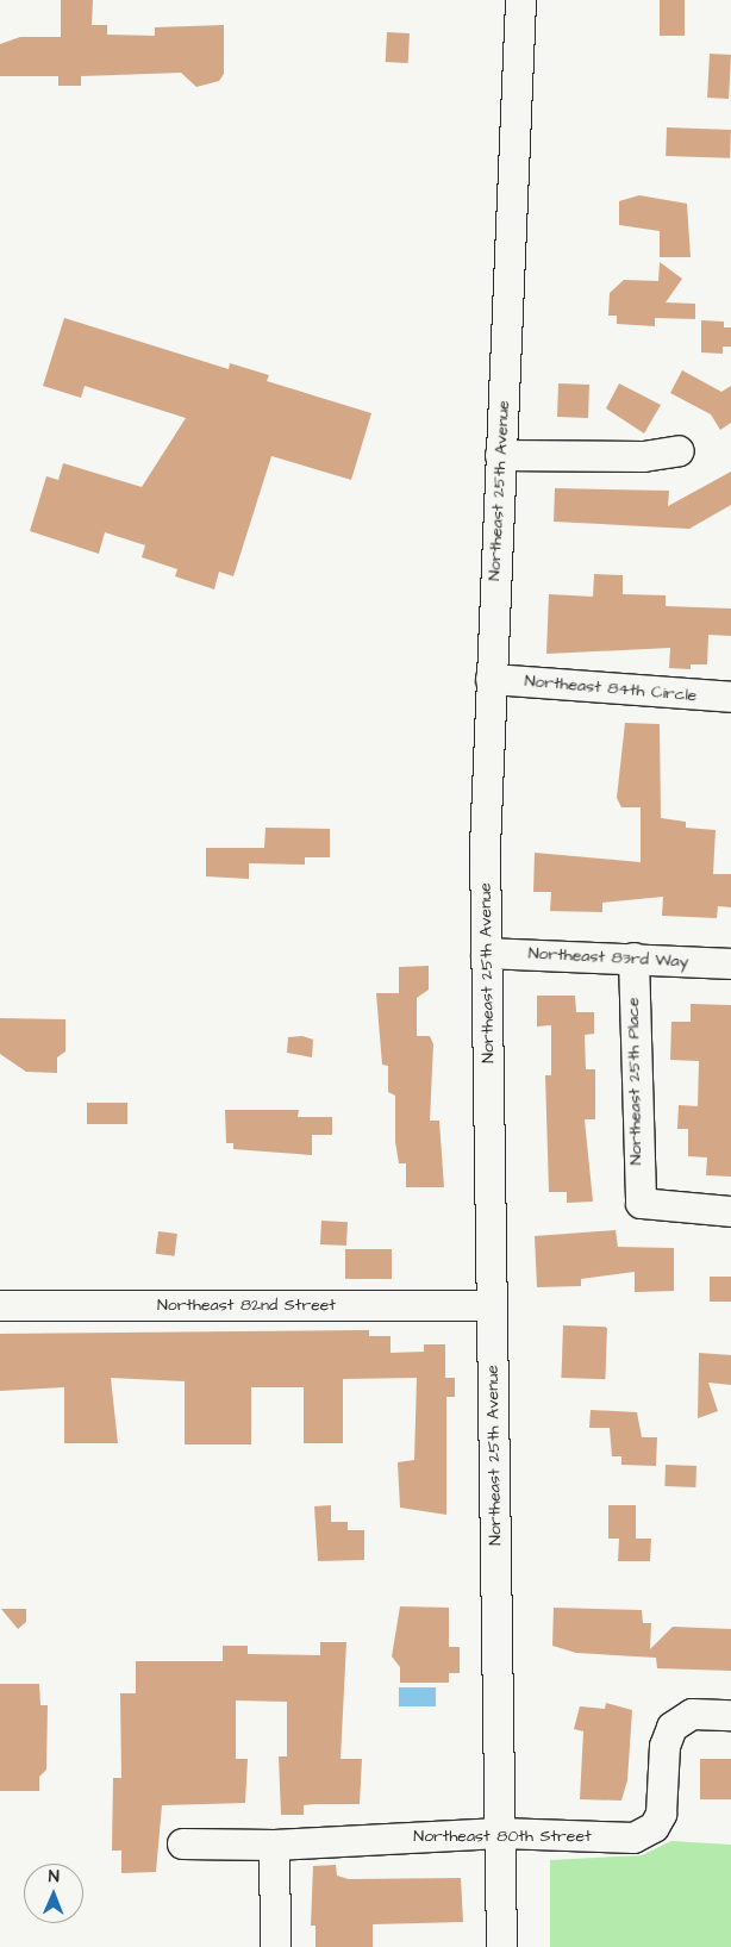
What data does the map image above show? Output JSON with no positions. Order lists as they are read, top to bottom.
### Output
{
  "streets": {
    "street": [
      "Northeast 25th Avenue",
      "Northeast 84th Circle",
      "Northeast 83rd Way",
      "Northeast 25th Place",
      "Northeast 82nd Street",
      "Northeast 80th Street"
    ]
  },
  "crossings": [
    ["Northeast 25th Avenue", "Northeast 84th Circle"],
    ["Northeast 25th Avenue", "Northeast 83rd Way"],
    ["Northeast 25th Avenue", "Northeast 82nd Street"],
    ["Northeast 25th Avenue", "Northeast 80th Street"],
    ["Northeast 83rd Way", "Northeast 25th Place"]
  ],
  "north": "top"
}
